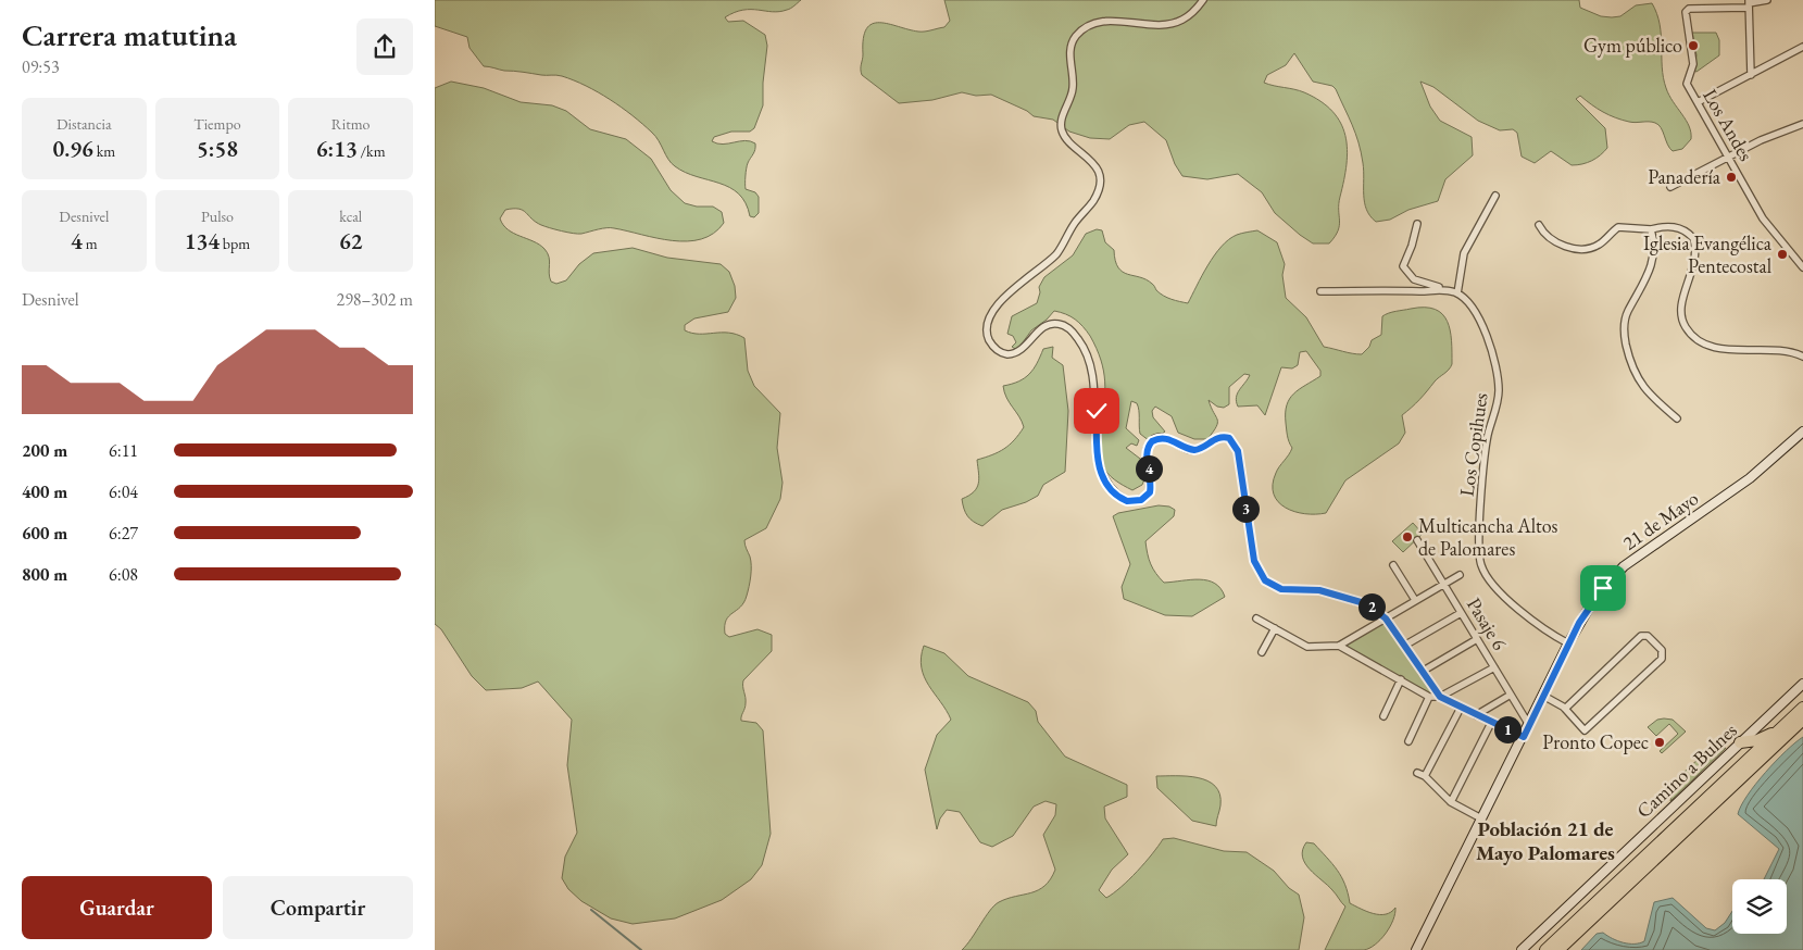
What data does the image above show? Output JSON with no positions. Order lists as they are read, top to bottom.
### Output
{
  "streets": {
    "street": [
      "Los Andes",
      "Los Copihues",
      "21 de Mayo",
      "Pasaje 6",
      "Camino a Bulnes"
    ]
  },
  "crossings": [
    ["Los Copihues", "21 de Mayo"],
    ["21 de Mayo", "Pasaje 6"]
  ],
  "districts": ["Población 21 de Mayo Palomares"],
  "places": [
    "Gym público",
    "Panadería",
    "Iglesia Evangélica Pentecostal",
    "Multicancha Altos de Palomares",
    "Pronto Copec"
  ],
  "page": {
    "heading": ["Carrera matutina", "09:53"],
    "stats": [
      ["Distancia", "0.96 km"],
      ["Tiempo", "5:58"],
      ["Ritmo", "6:13 /km"],
      ["Desnivel", "4 m"],
      ["Pulso", "134 bpm"],
      ["kcal", "62"]
    ],
    "chart": ["Desnivel", "298–302 m"],
    "list": [
      {
        "name": "200 m",
        "note": "6:11"
      },
      {
        "name": "400 m",
        "note": "6:04"
      },
      {
        "name": "600 m",
        "note": "6:27"
      },
      {
        "name": "800 m",
        "note": "6:08"
      }
    ],
    "pins": [
      "4",
      "3",
      "2",
      "1"
    ],
    "buttons": ["Guardar", "Compartir"]
  }
}
